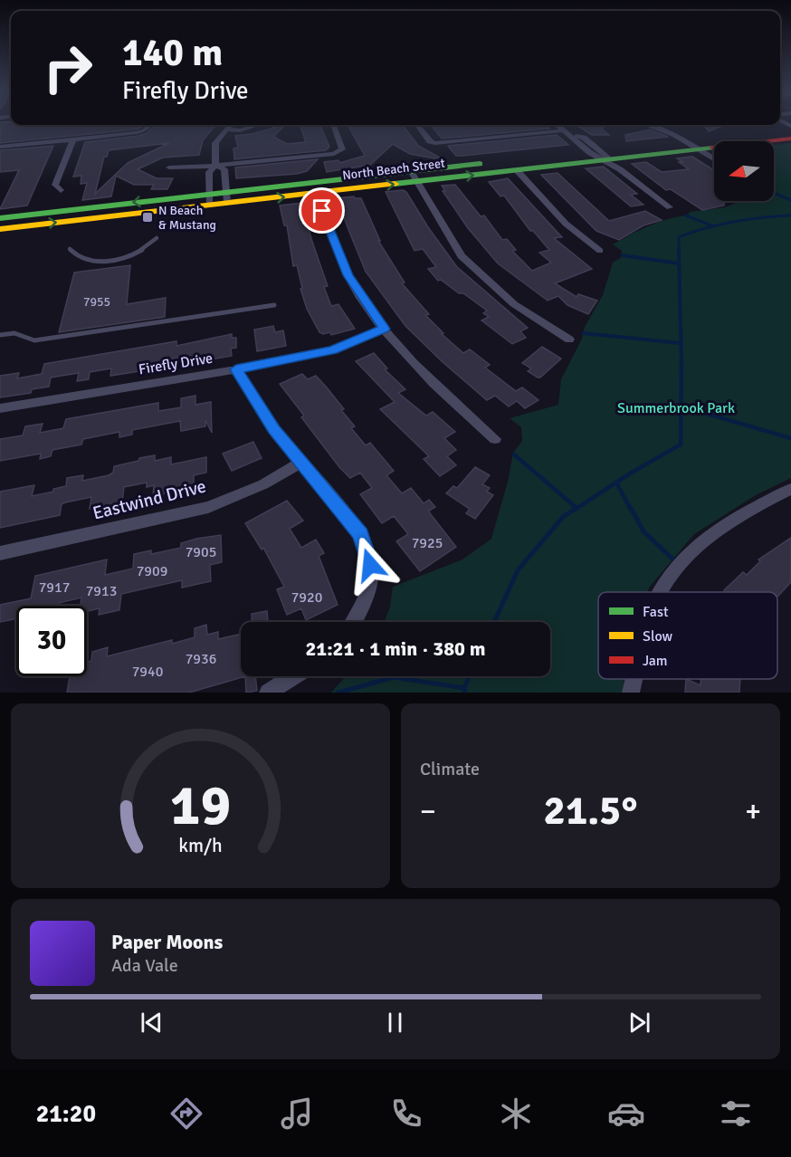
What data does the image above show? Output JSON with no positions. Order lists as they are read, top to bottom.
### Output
{
  "streets": {
    "main road": ["North Beach Street"],
    "street": ["Firefly Drive", "Eastwind Drive"]
  },
  "parks": ["Summerbrook Park"],
  "places": {
    "transit": ["N Beach & Mustang"]
  },
  "house_numbers": [
    "7955",
    "7925",
    "7905",
    "7909",
    "7917",
    "7913",
    "7920",
    "7936",
    "7940"
  ],
  "legend": ["Fast", "Slow", "Jam"],
  "north": "left",
  "page": {
    "turn": ["140 m", "Firefly Drive"],
    "limit": "30",
    "trip": "21:21 · 1 min · 380 m",
    "tile": "Climate",
    "heat": ["−", "21.5°", "+"],
    "song": ["Paper Moons", "Ada Vale"],
    "tabs": "21:20",
    "gauge": ["19", "km/h"]
  }
}
